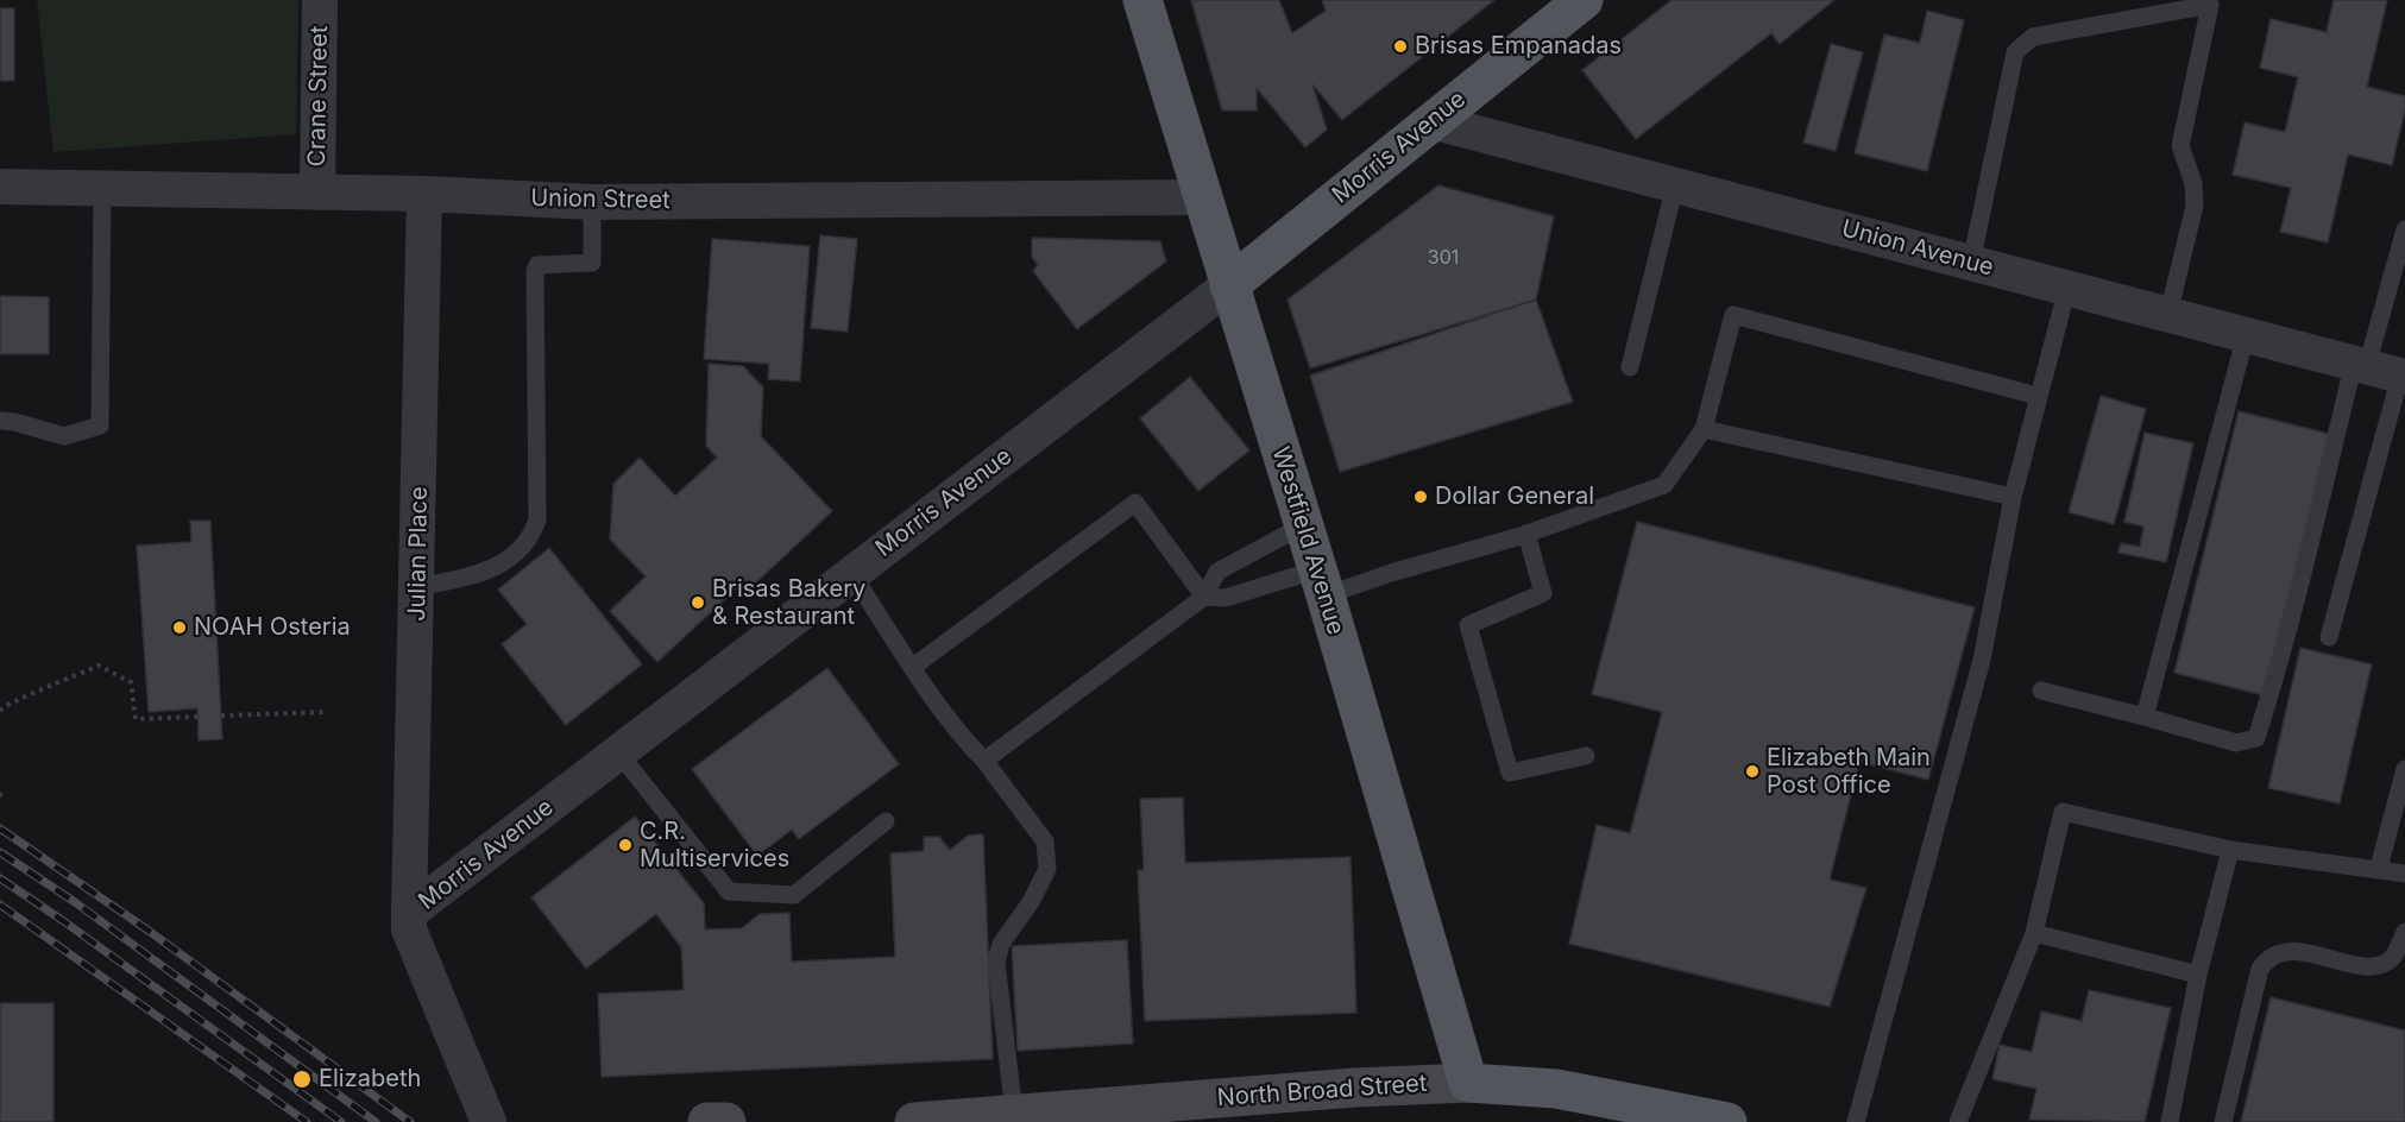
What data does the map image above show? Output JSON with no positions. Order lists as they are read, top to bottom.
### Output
{
  "streets": {
    "main road": ["Morris Avenue", "Westfield Avenue", "North Broad Street"],
    "street": [
      "Crane Street",
      "Union Street",
      "Union Avenue",
      "Julian Place"
    ]
  },
  "crossings": [
    ["Crane Street", "Union Street"],
    ["Morris Avenue", "Union Avenue"],
    ["Morris Avenue", "Westfield Avenue"],
    ["Morris Avenue", "Julian Place"],
    ["Union Street", "Westfield Avenue"],
    ["Union Street", "Julian Place"],
    ["Westfield Avenue", "North Broad Street"]
  ],
  "places": [
    "Brisas Empanadas",
    "Dollar General",
    "Brisas Bakery & Restaurant",
    "NOAH Osteria",
    "Elizabeth Main Post Office",
    "C.R. Multiservices",
    "Elizabeth"
  ],
  "house_numbers": ["301"]
}
